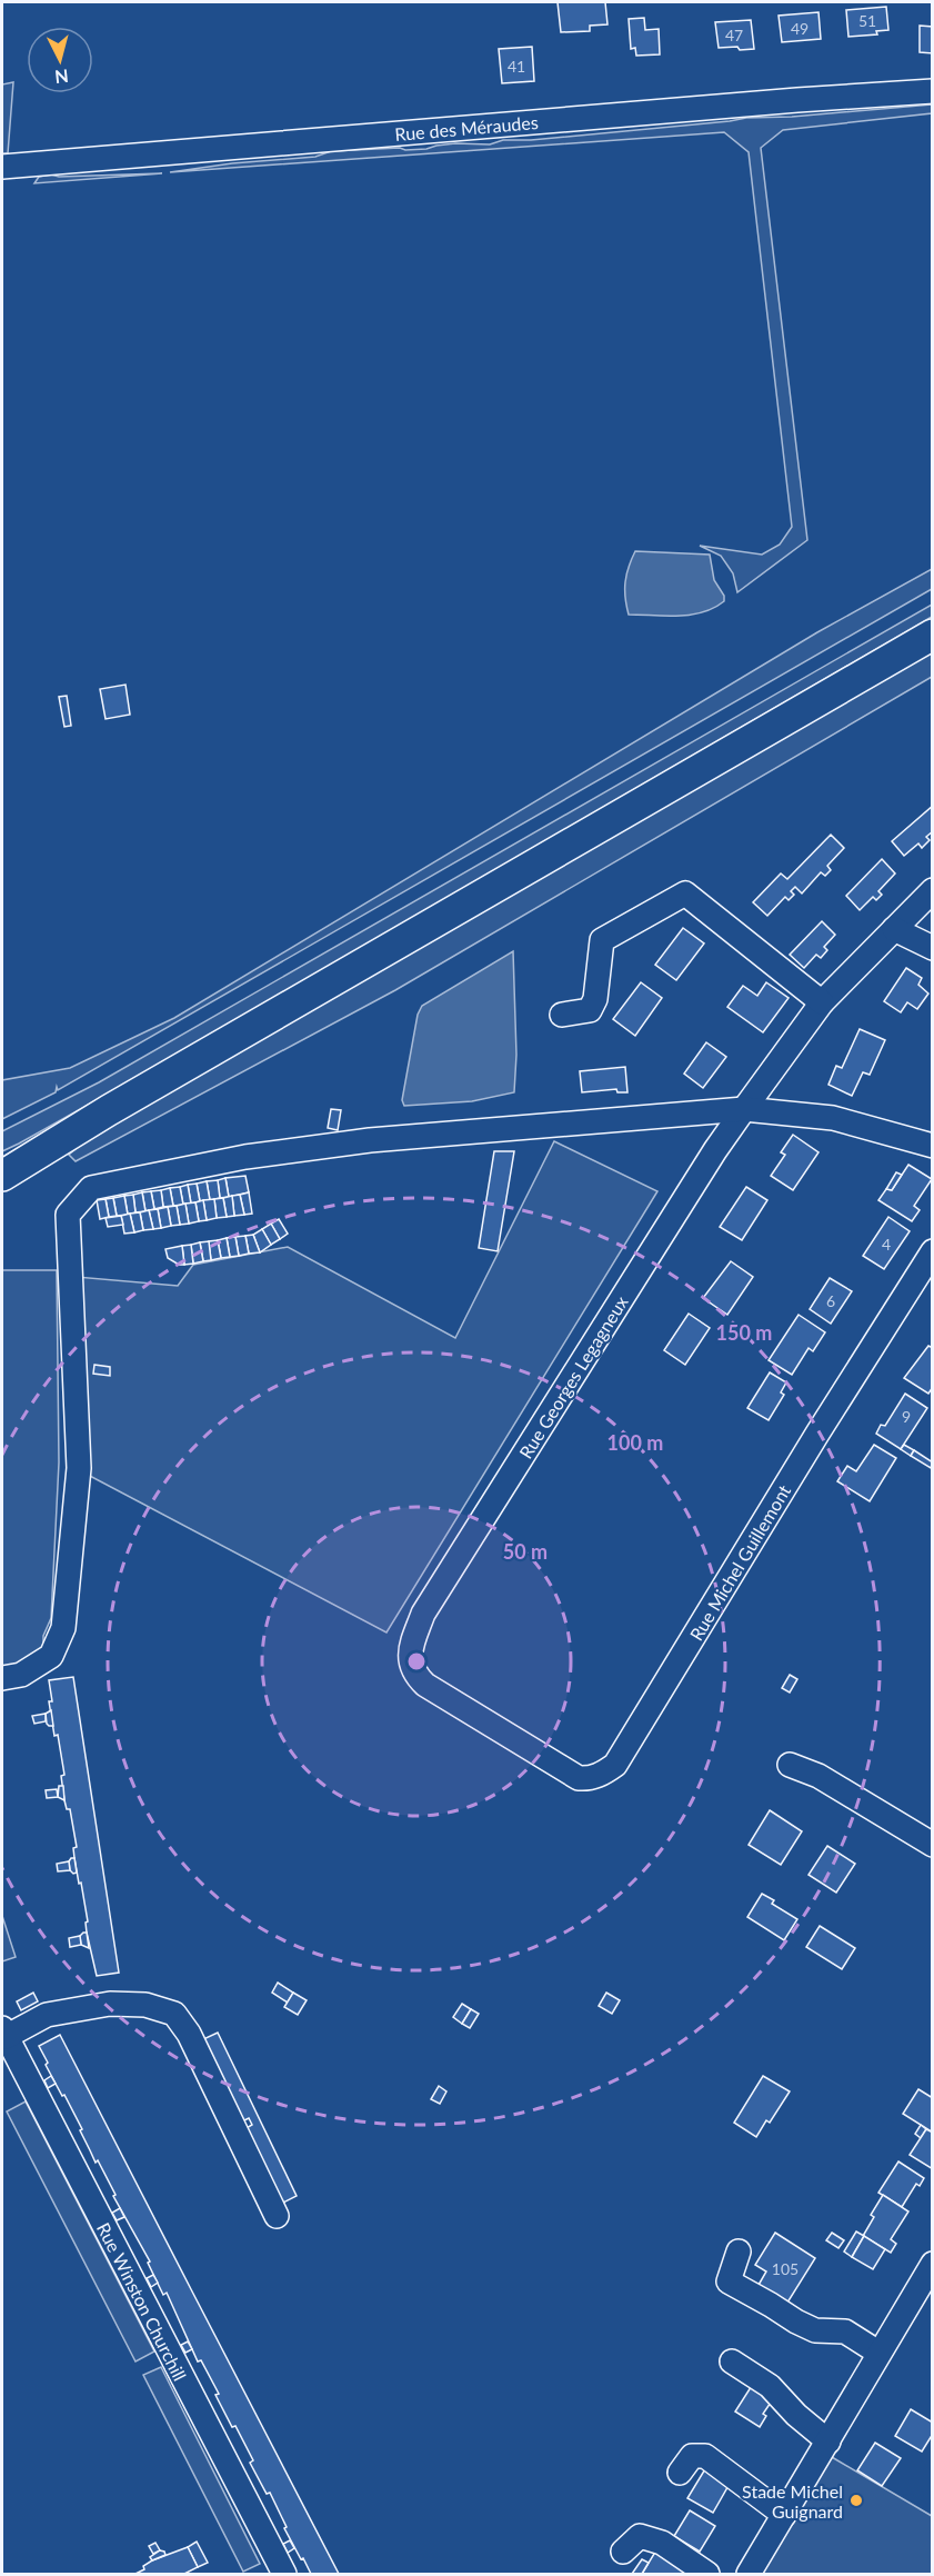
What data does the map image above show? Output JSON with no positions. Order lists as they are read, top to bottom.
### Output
{
  "streets": {
    "street": [
      "Rue des Méraudes",
      "Rue Georges Legagneux",
      "Rue Michel Guillemont",
      "Rue Winston Churchill"
    ]
  },
  "crossings": [
    ["Rue Georges Legagneux", "Rue Michel Guillemont"]
  ],
  "places": ["Stade Michel Guignard"],
  "house_numbers": [
    "51",
    "49",
    "47",
    "41",
    "4",
    "6",
    "9",
    "105"
  ],
  "north": "bottom",
  "rings": ["150 m", "100 m", "50 m"]
}
